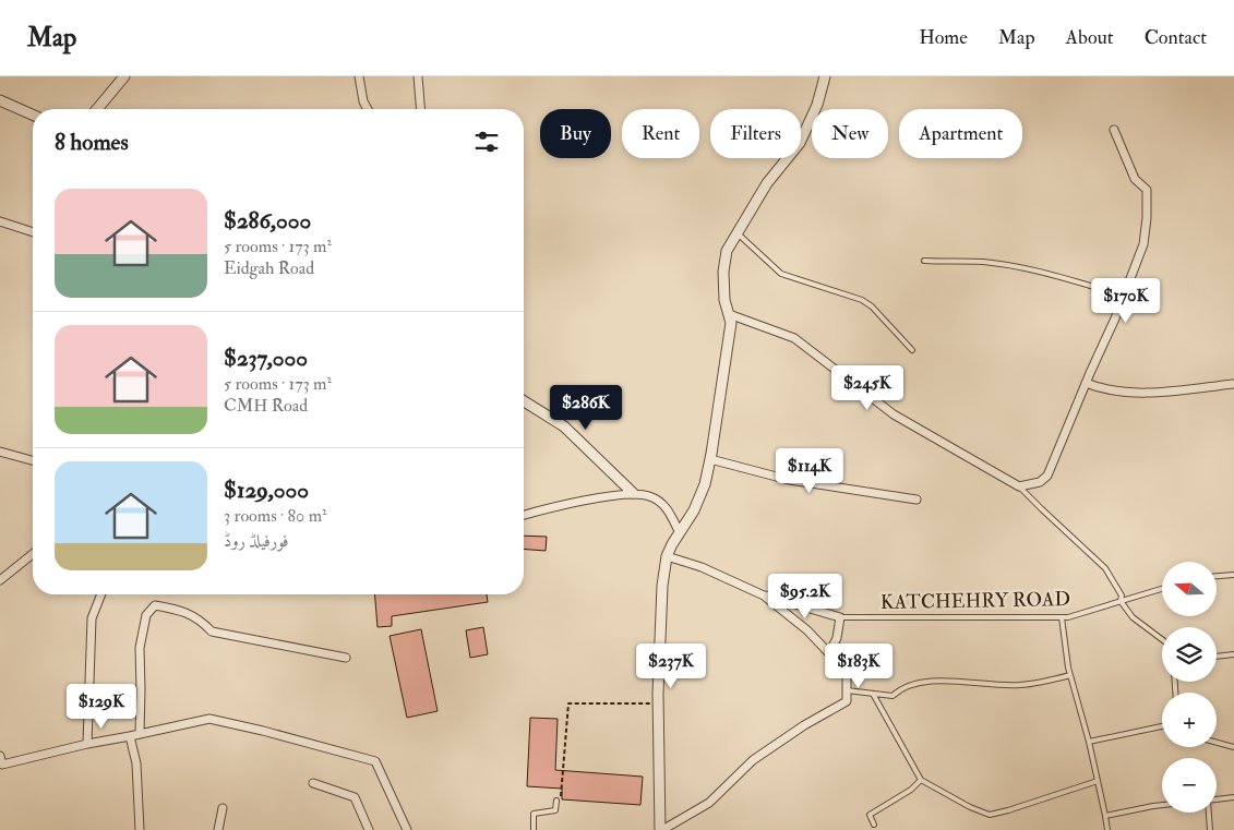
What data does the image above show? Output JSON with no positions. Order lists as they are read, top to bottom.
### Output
{
  "streets": {
    "lane": ["KATCHEHRY ROAD"]
  },
  "north": "left",
  "page": {
    "header": "Map",
    "nav": [
      "Home",
      "Map",
      "About",
      "Contact"
    ],
    "chip": [
      "Buy",
      "Rent",
      "Filters",
      "New",
      "Apartment"
    ],
    "heading": "8 homes",
    "list": [
      {
        "name": "$286,000",
        "note": "5 rooms · 173 m² · Eidgah Road"
      },
      {
        "name": "$237,000",
        "note": "5 rooms · 173 m² · CMH Road"
      },
      {
        "name": "$129,000",
        "note": "3 rooms · 80 m² · فورفیلڈ روڈ"
      }
    ],
    "price": [
      "$170K",
      "$245K",
      "$286K",
      "$114K",
      "$95.2K",
      "$237K",
      "$183K",
      "$129K"
    ],
    "map_buttons": ["+", "−"]
  }
}
